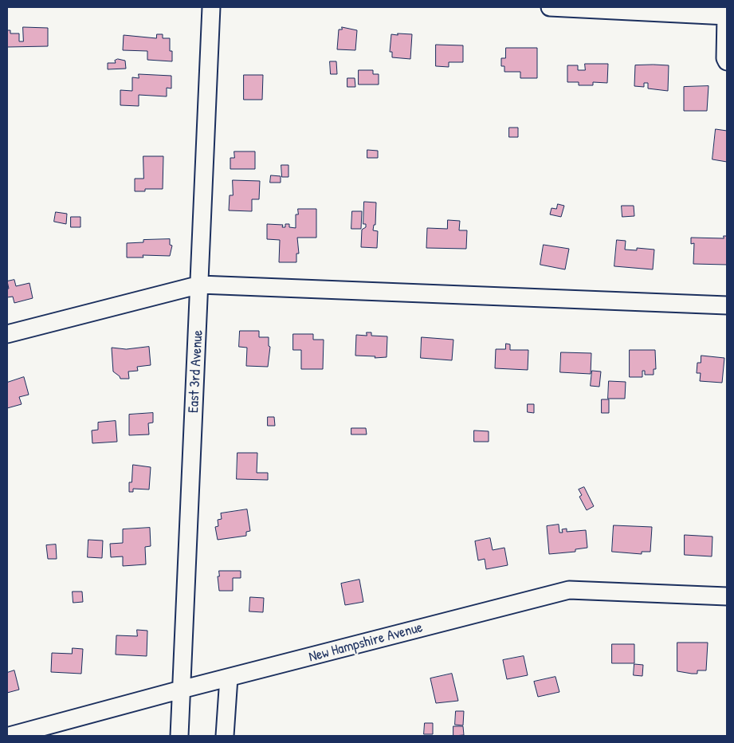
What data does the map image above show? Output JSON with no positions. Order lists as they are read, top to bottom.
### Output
{
  "streets": {
    "street": ["East 3rd Avenue", "New Hampshire Avenue"]
  },
  "crossings": [
    ["East 3rd Avenue", "New Hampshire Avenue"]
  ]
}
